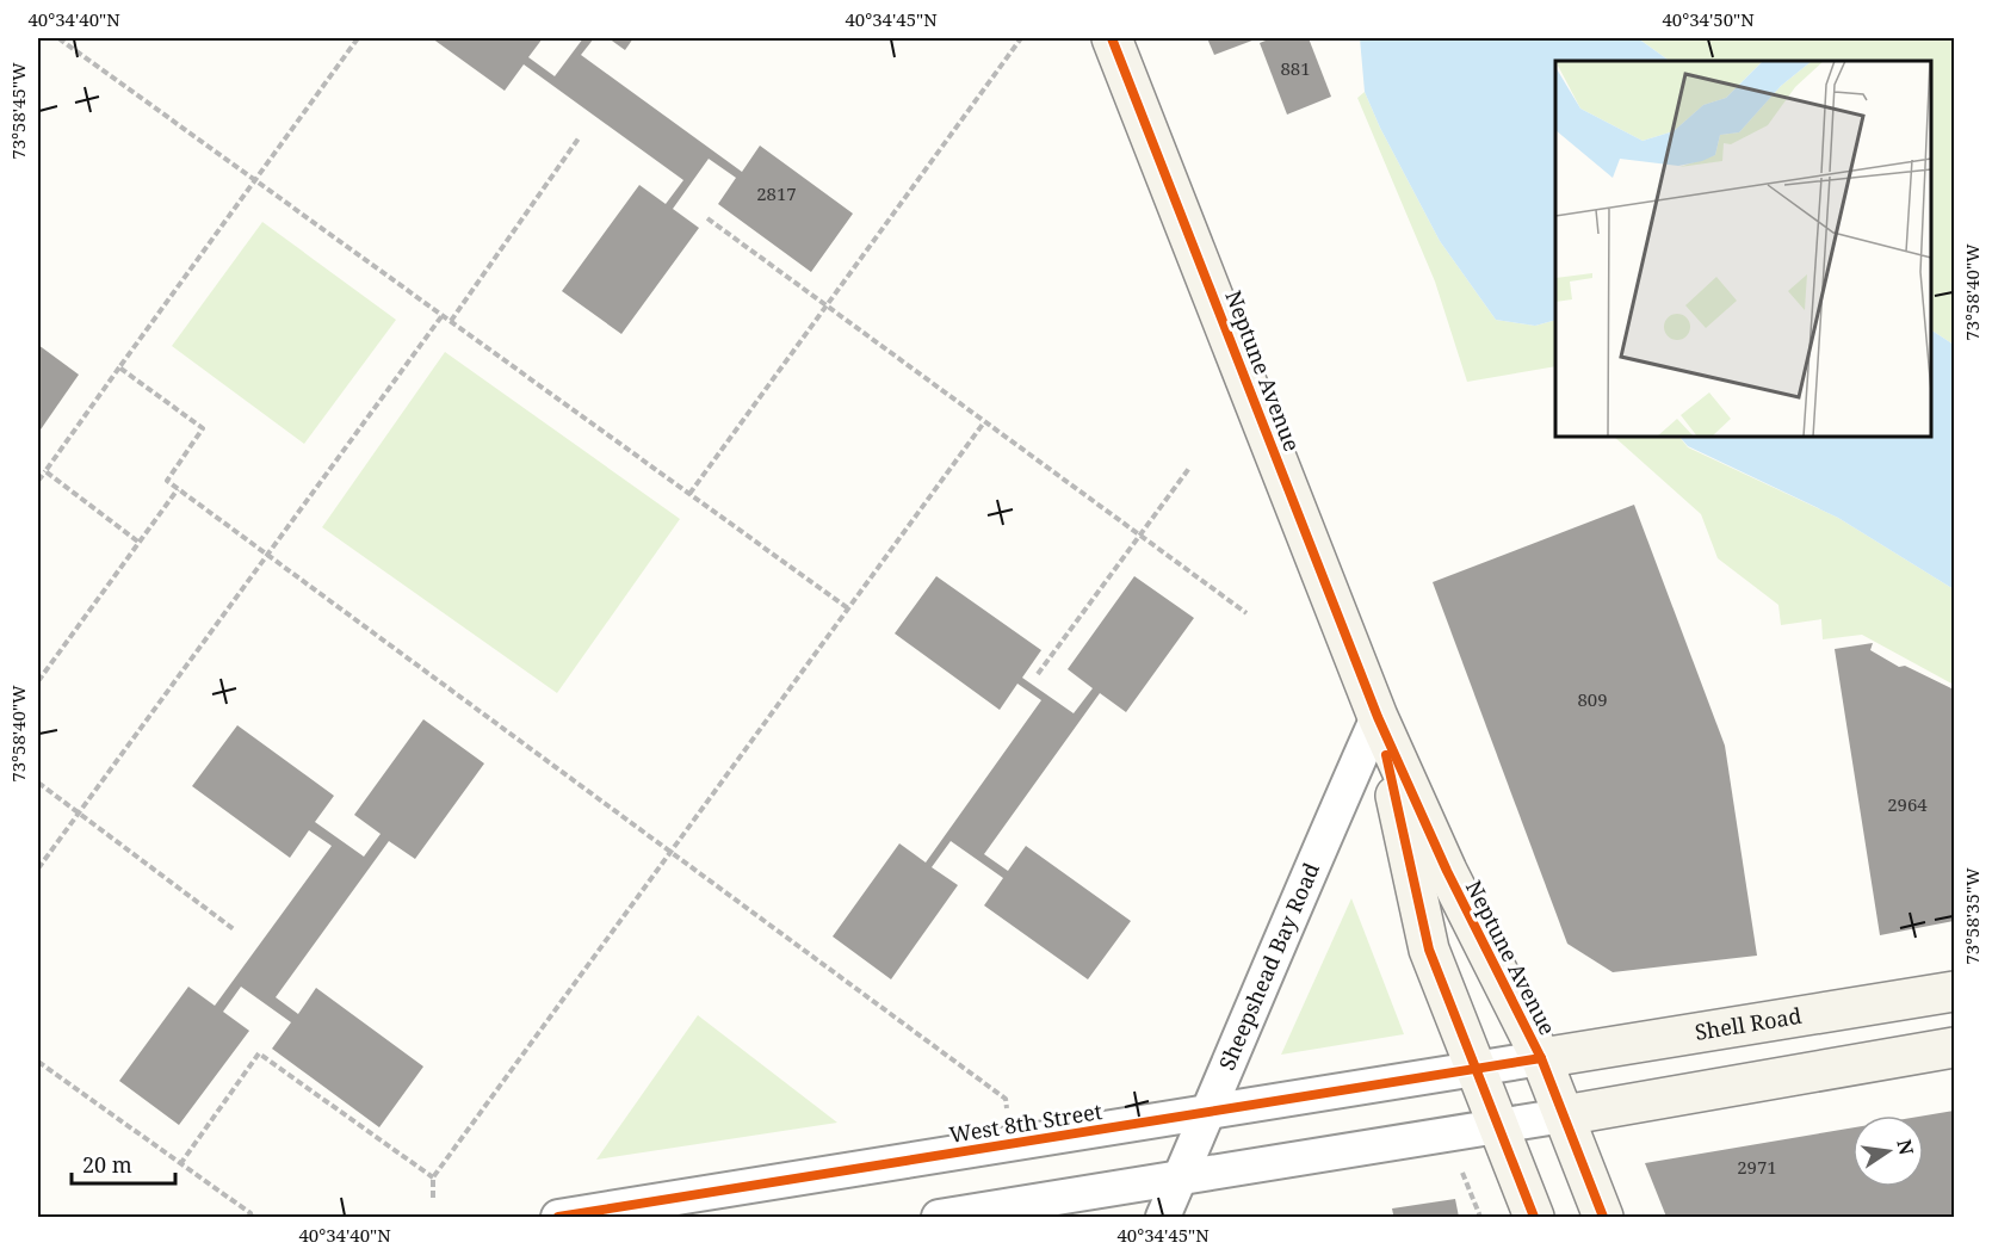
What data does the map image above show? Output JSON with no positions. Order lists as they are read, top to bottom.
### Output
{
  "streets": {
    "main road": ["Neptune Avenue", "Shell Road"],
    "street": ["Sheepshead Bay Road", "West 8th Street"]
  },
  "crossings": [
    ["Neptune Avenue", "Sheepshead Bay Road"],
    ["Neptune Avenue", "Shell Road"],
    ["Neptune Avenue", "West 8th Street"],
    ["Sheepshead Bay Road", "West 8th Street"],
    ["Shell Road", "West 8th Street"]
  ],
  "house_numbers": [
    "881",
    "2817",
    "809",
    "2964",
    "2971"
  ],
  "scale_bar": "20 m",
  "north": "right",
  "coordinates": [
    "40°34'40\"N",
    "40°34'45\"N",
    "40°34'50\"N",
    "73°58'45\"W",
    "73°58'40\"W",
    "73°58'35\"W"
  ]
}
